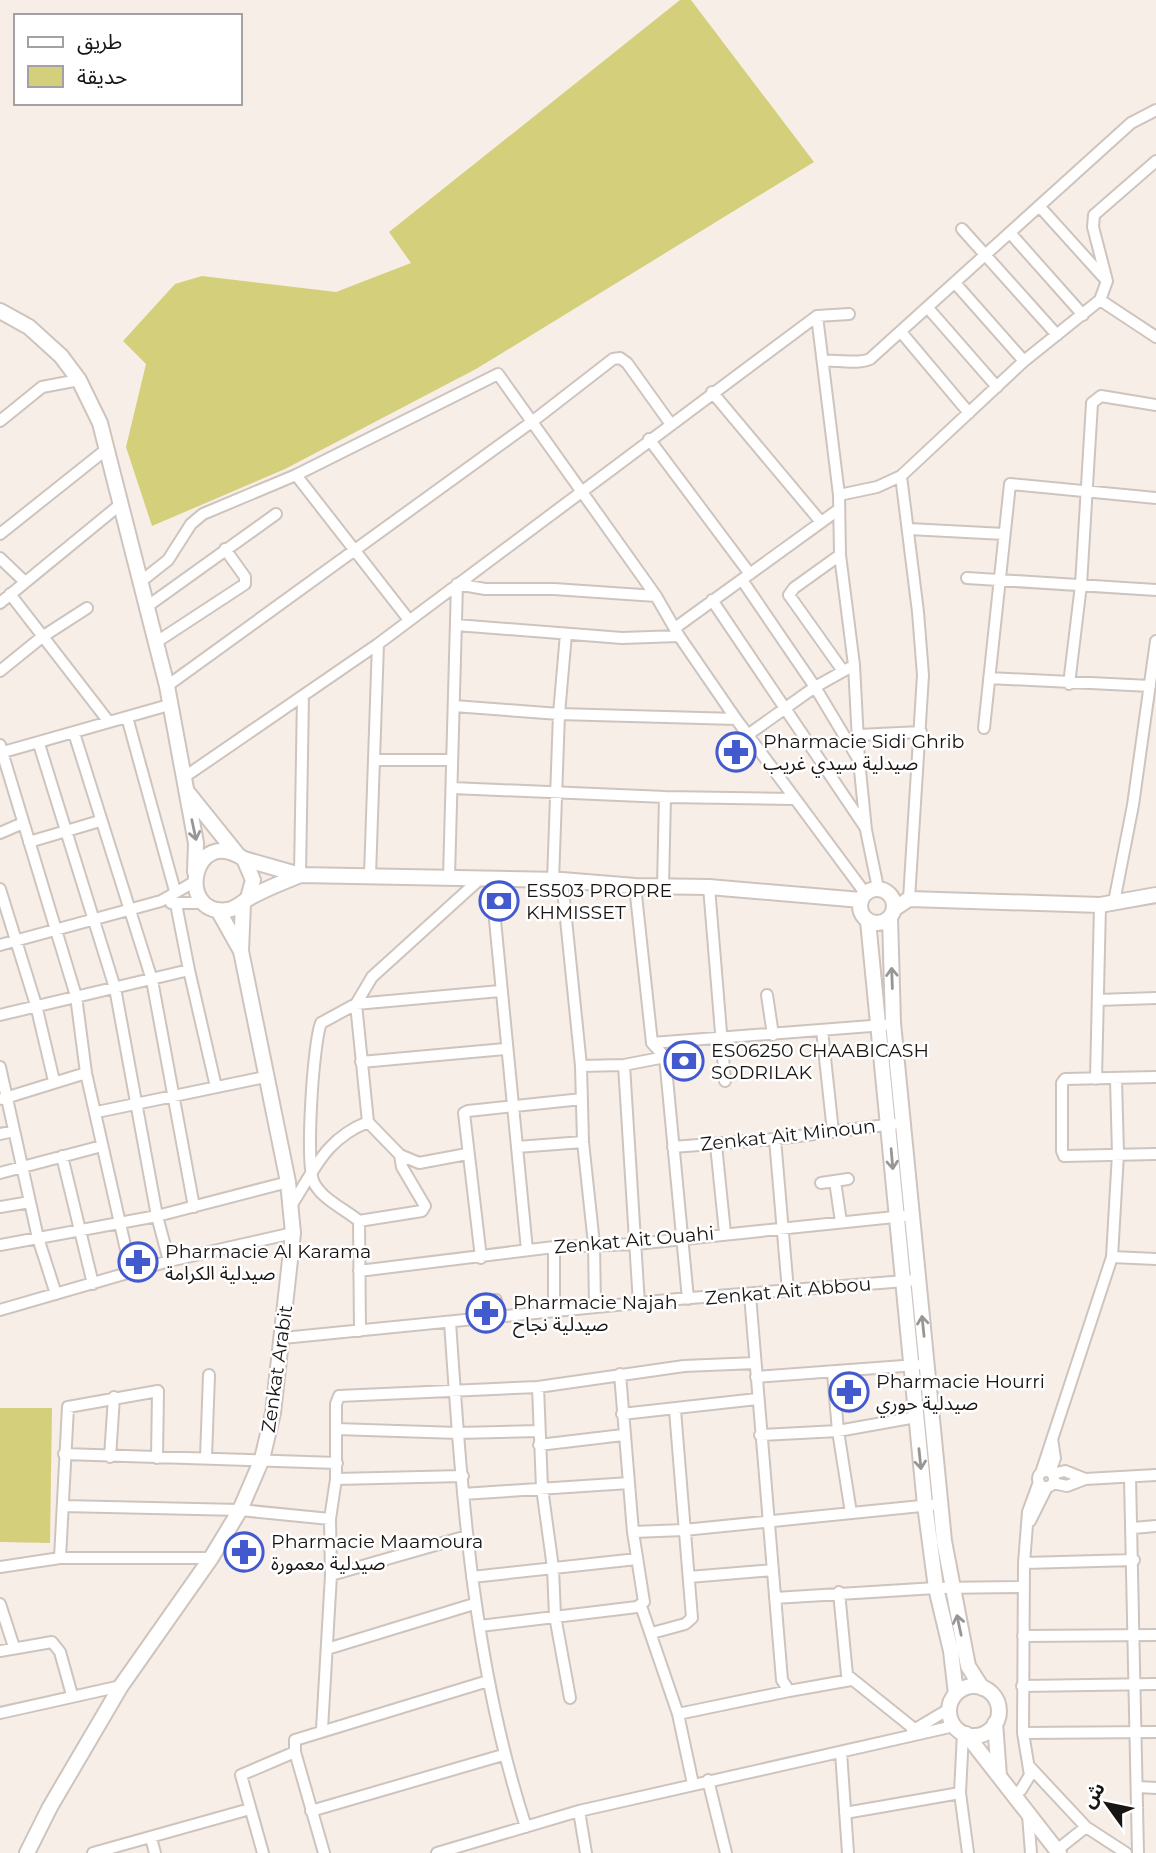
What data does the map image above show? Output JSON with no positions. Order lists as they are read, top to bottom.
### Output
{
  "streets": {
    "main road": ["Zenkat Arabit"],
    "street": ["Zenkat Ait Minoun", "Zenkat Ait Ouahi", "Zenkat Ait Abbou"]
  },
  "crossings": [
    ["Zenkat Ait Abbou", "Zenkat Arabit"]
  ],
  "places": {
    "pharmacy": [
      "Pharmacie Sidi Ghrib صيدلية سيدي غريب",
      "Pharmacie Al Karama صيدلية الكرامة",
      "Pharmacie Najah صيدلية نجاح",
      "Pharmacie Hourri صيدلية حوري",
      "Pharmacie Maamoura صيدلية معمورة"
    ],
    "bank": ["ES503 PROPRE KHMISSET", "ES06250 CHAABICASH SODRILAK"]
  },
  "legend": ["طريق", "حديقة"],
  "north": "top left"
}
